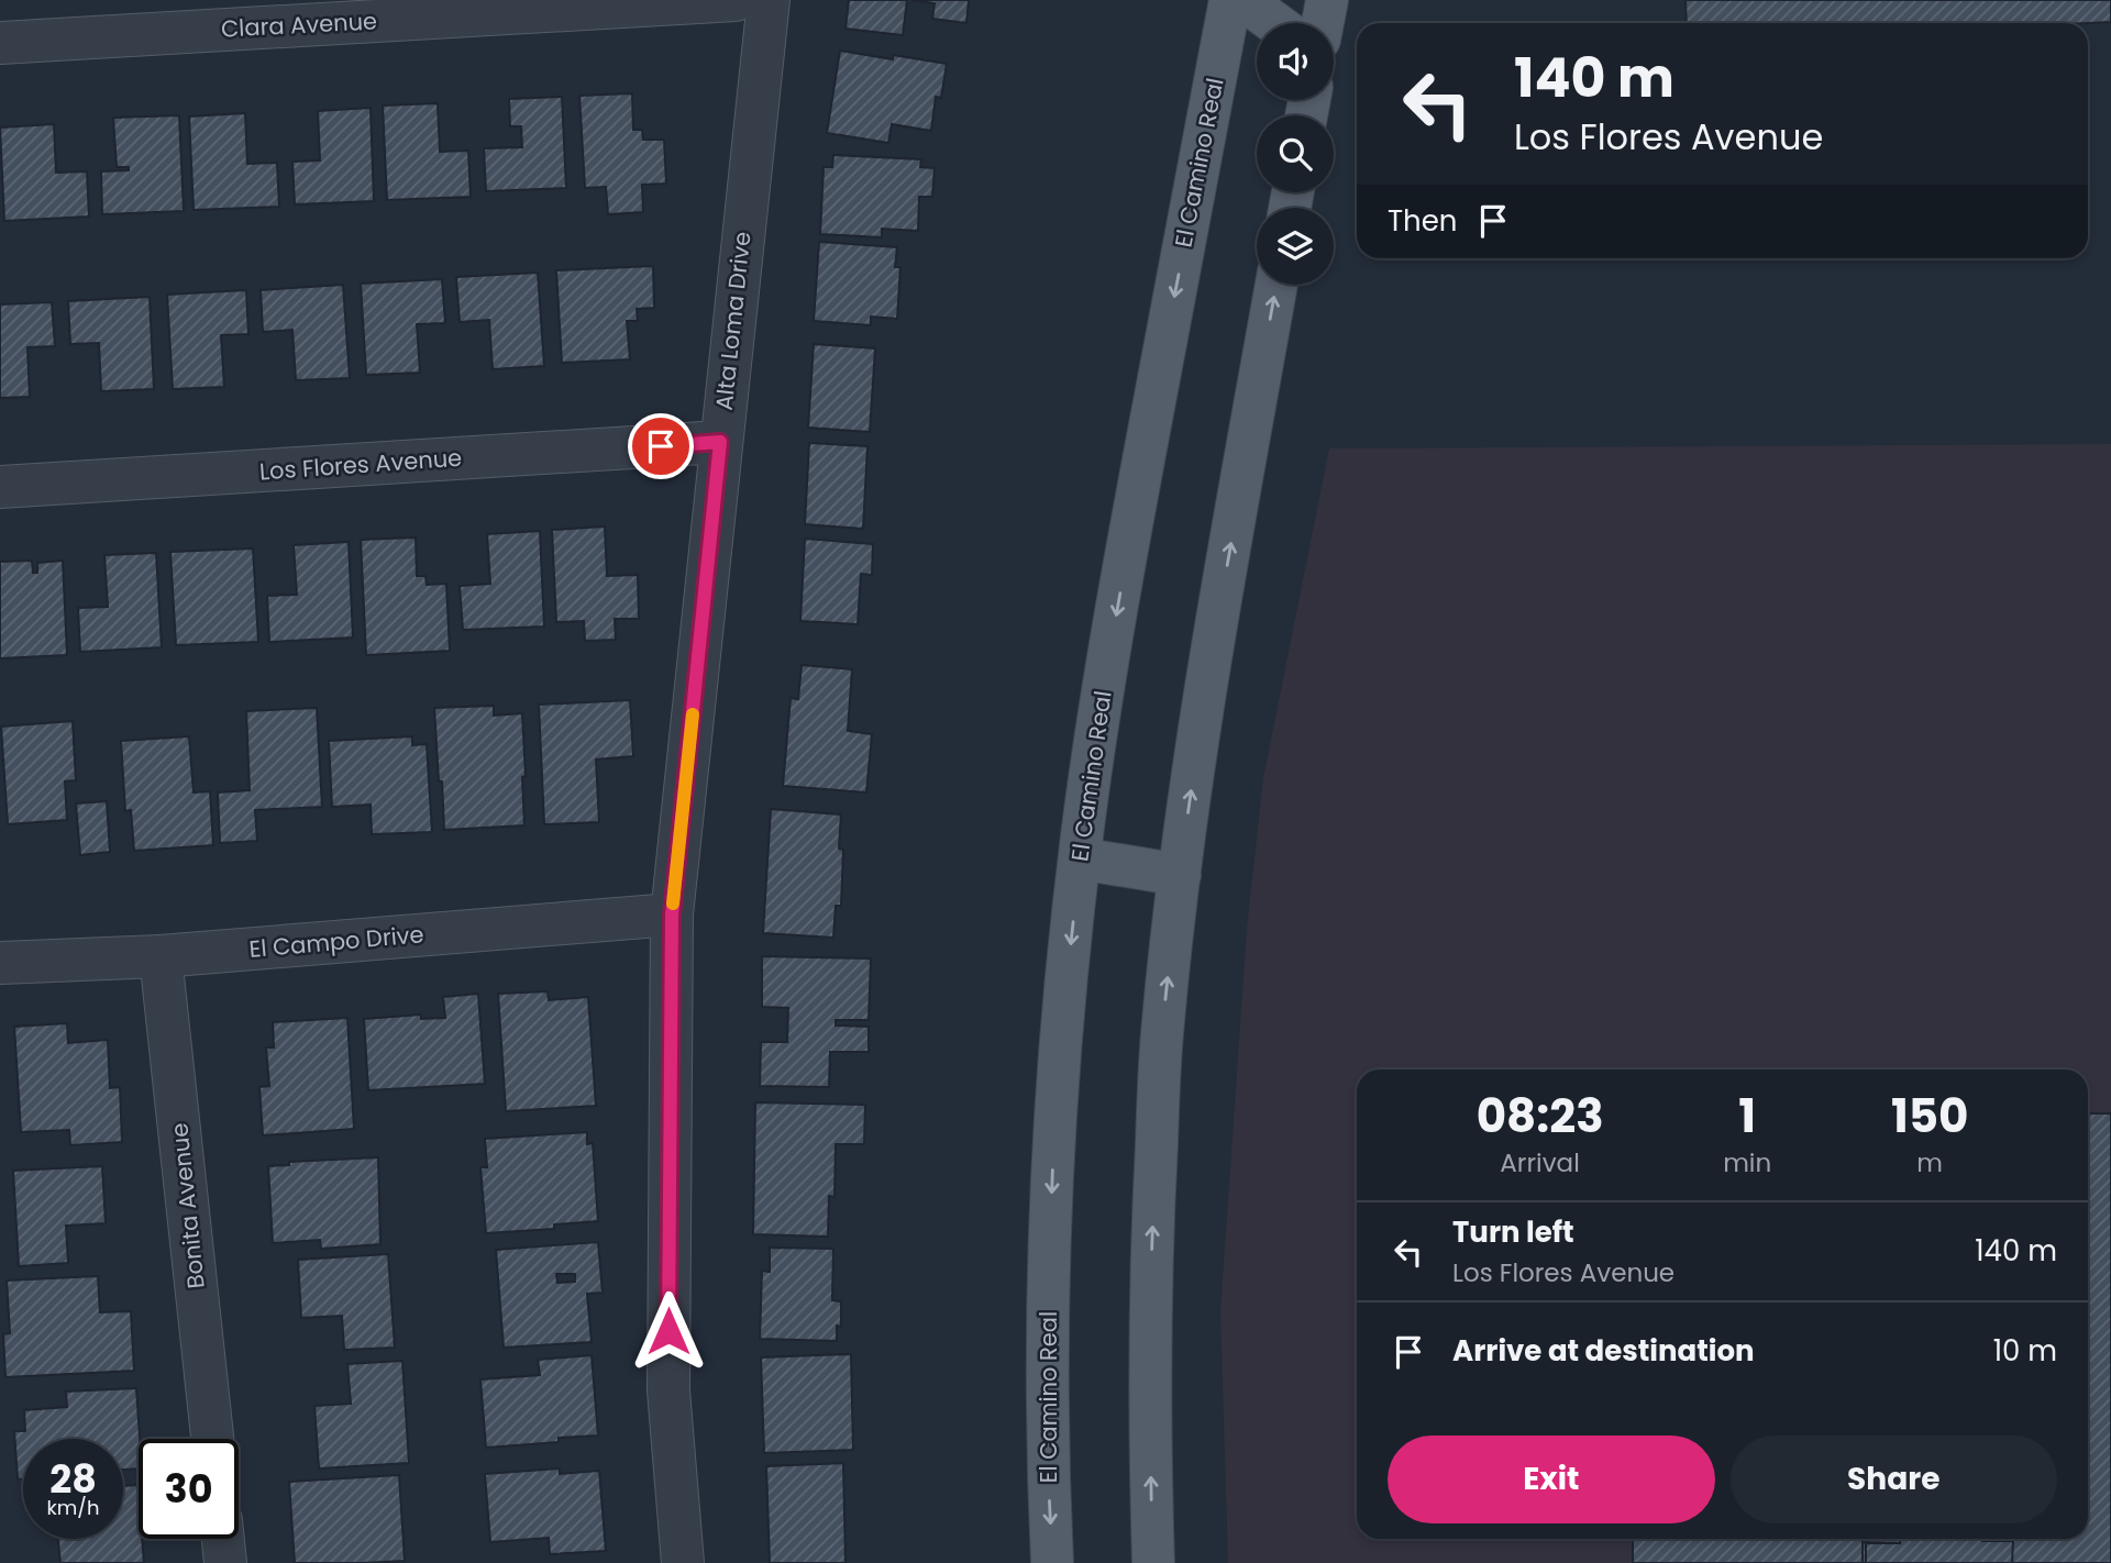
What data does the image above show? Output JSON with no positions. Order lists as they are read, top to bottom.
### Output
{
  "streets": {
    "main road": ["El Camino Real"],
    "street": [
      "Clara Avenue",
      "Alta Loma Drive",
      "Los Flores Avenue",
      "El Campo Drive",
      "Bonita Avenue"
    ]
  },
  "crossings": [
    ["Alta Loma Drive", "Los Flores Avenue"],
    ["Alta Loma Drive", "El Campo Drive"],
    ["El Campo Drive", "Bonita Avenue"]
  ],
  "page": {
    "turn": ["140 m", "Los Flores Avenue"],
    "then": "Then",
    "eta": [
      "08:23",
      "Arrival",
      "1",
      "min",
      "150",
      "m"
    ],
    "list": [
      {
        "name": "Turn left",
        "note": "Los Flores Avenue",
        "value": "140 m"
      },
      {
        "name": "Arrive at destination",
        "value": "10 m"
      }
    ],
    "buttons": ["Exit", "Share"],
    "speed": "28 km/h",
    "limit": "30"
  }
}
